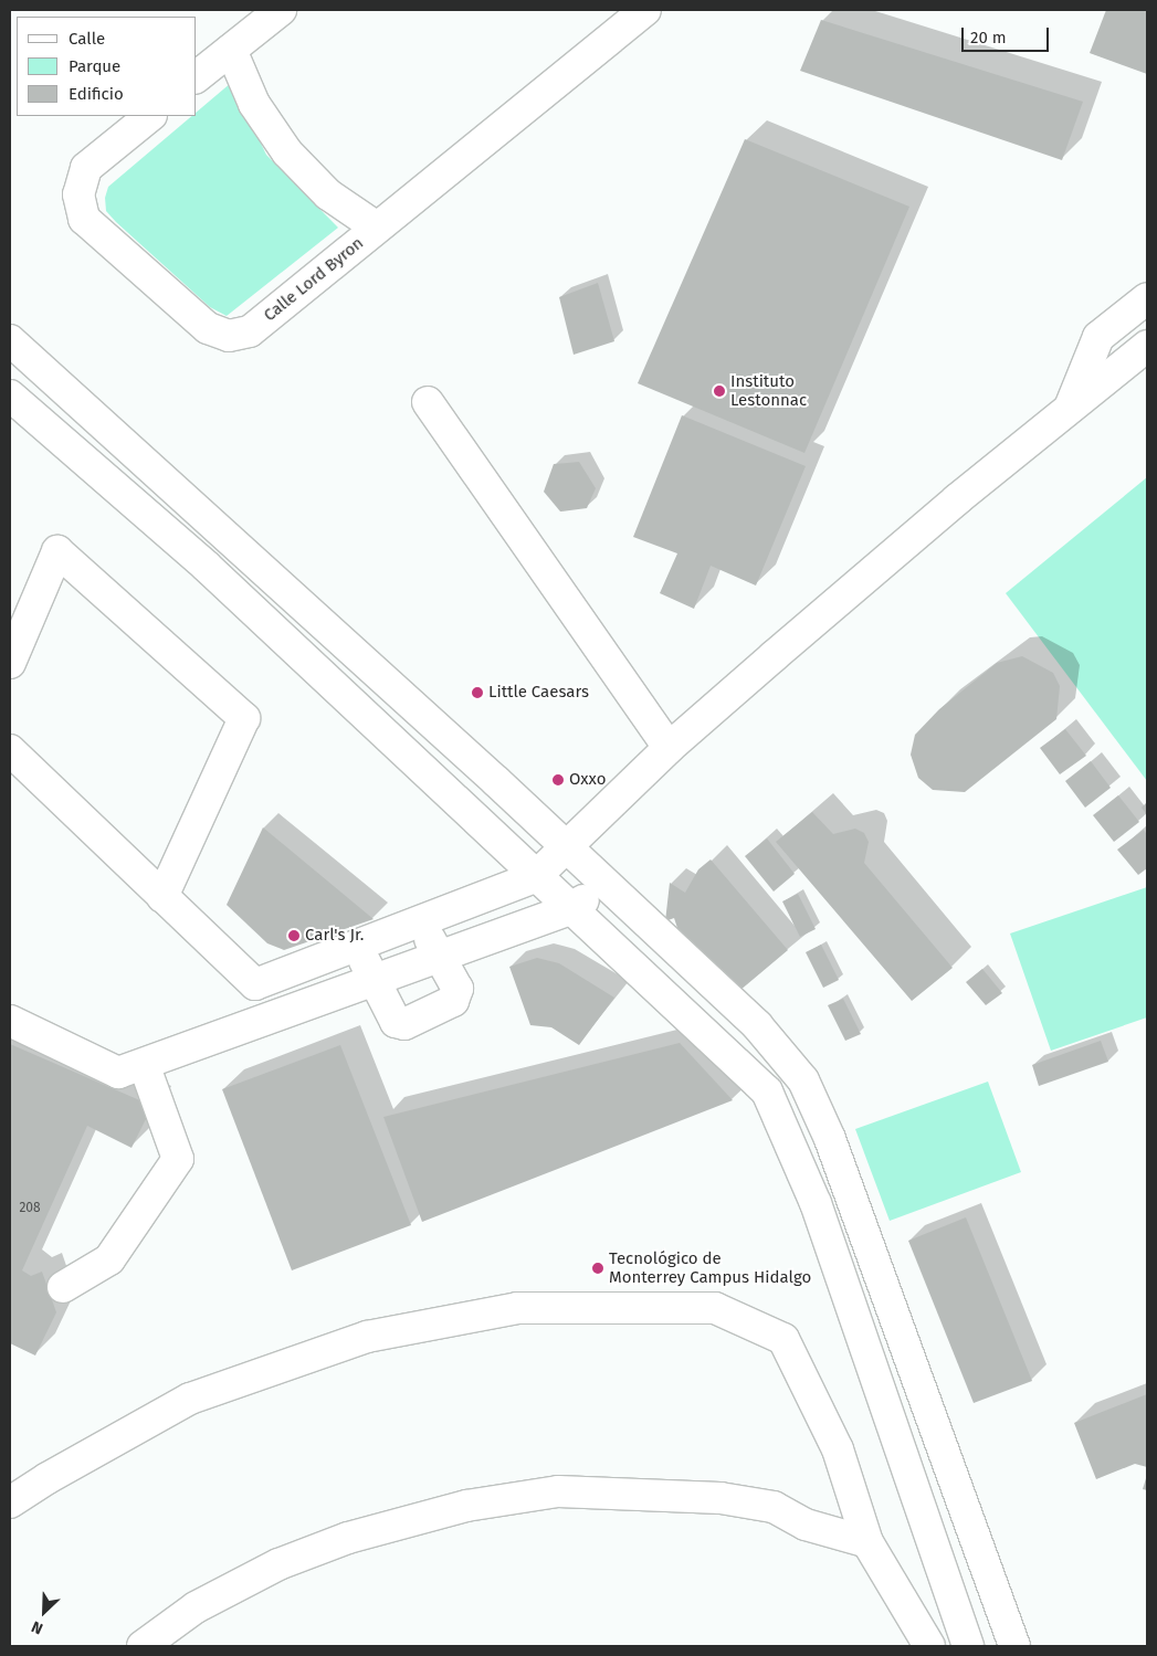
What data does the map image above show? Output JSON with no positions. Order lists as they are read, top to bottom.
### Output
{
  "streets": {
    "street": ["Calle Lord Byron"]
  },
  "places": [
    "Instituto Lestonnac",
    "Little Caesars",
    "Oxxo",
    "Carl's Jr.",
    "Tecnológico de Monterrey Campus Hidalgo"
  ],
  "house_numbers": ["208"],
  "legend": ["Calle", "Parque", "Edificio"],
  "scale_bar": "20 m",
  "north": "bottom left"
}
